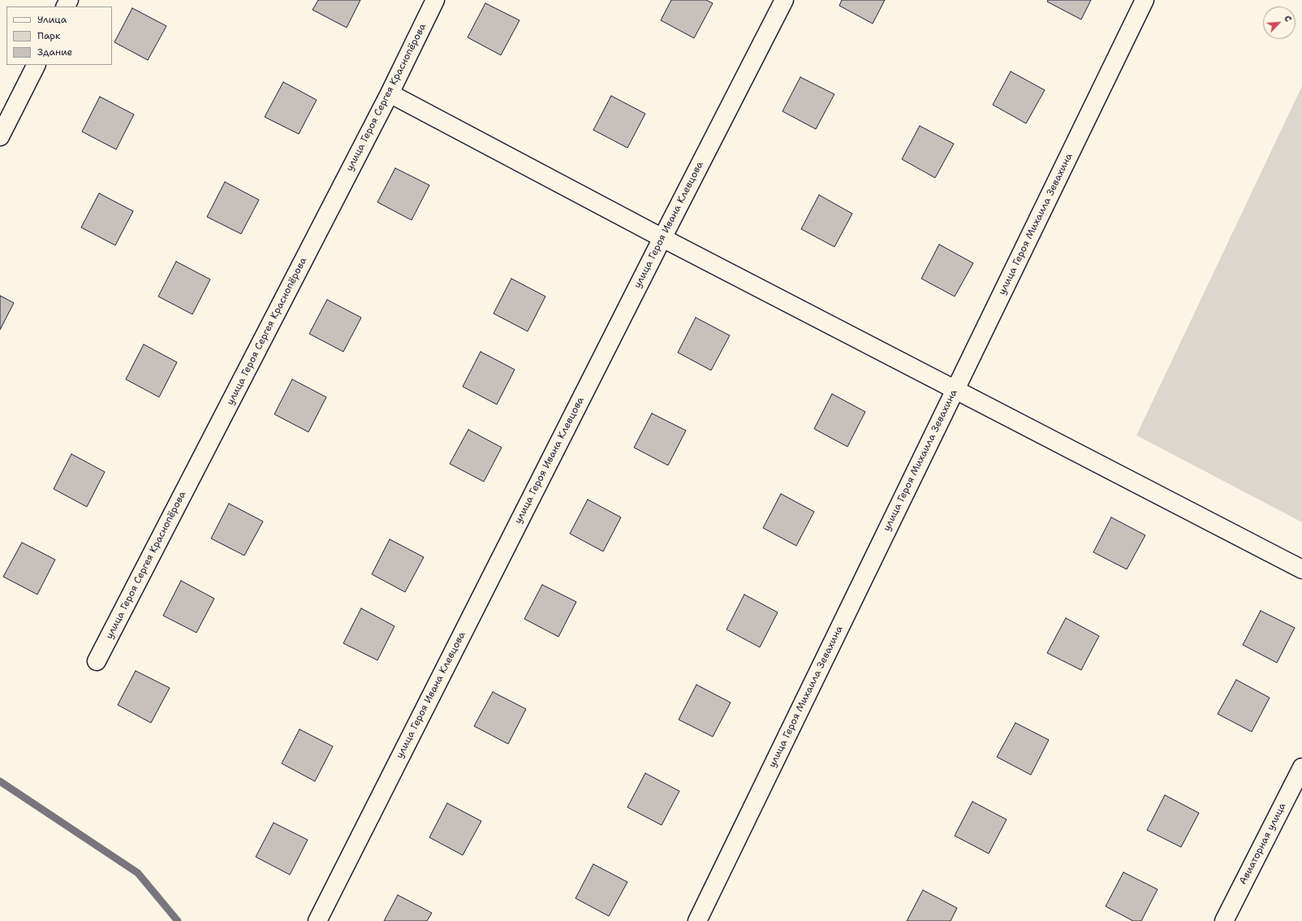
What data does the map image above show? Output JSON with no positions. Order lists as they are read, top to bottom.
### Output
{
  "streets": {
    "street": [
      "улица Героя Сергея Краснопёрова",
      "улица Героя Михаила Зевахина",
      "улица Героя Ивана Клевцова",
      "Авиаторная улица"
    ]
  },
  "legend": ["Улица", "Парк", "Здание"],
  "north": "top right"
}
